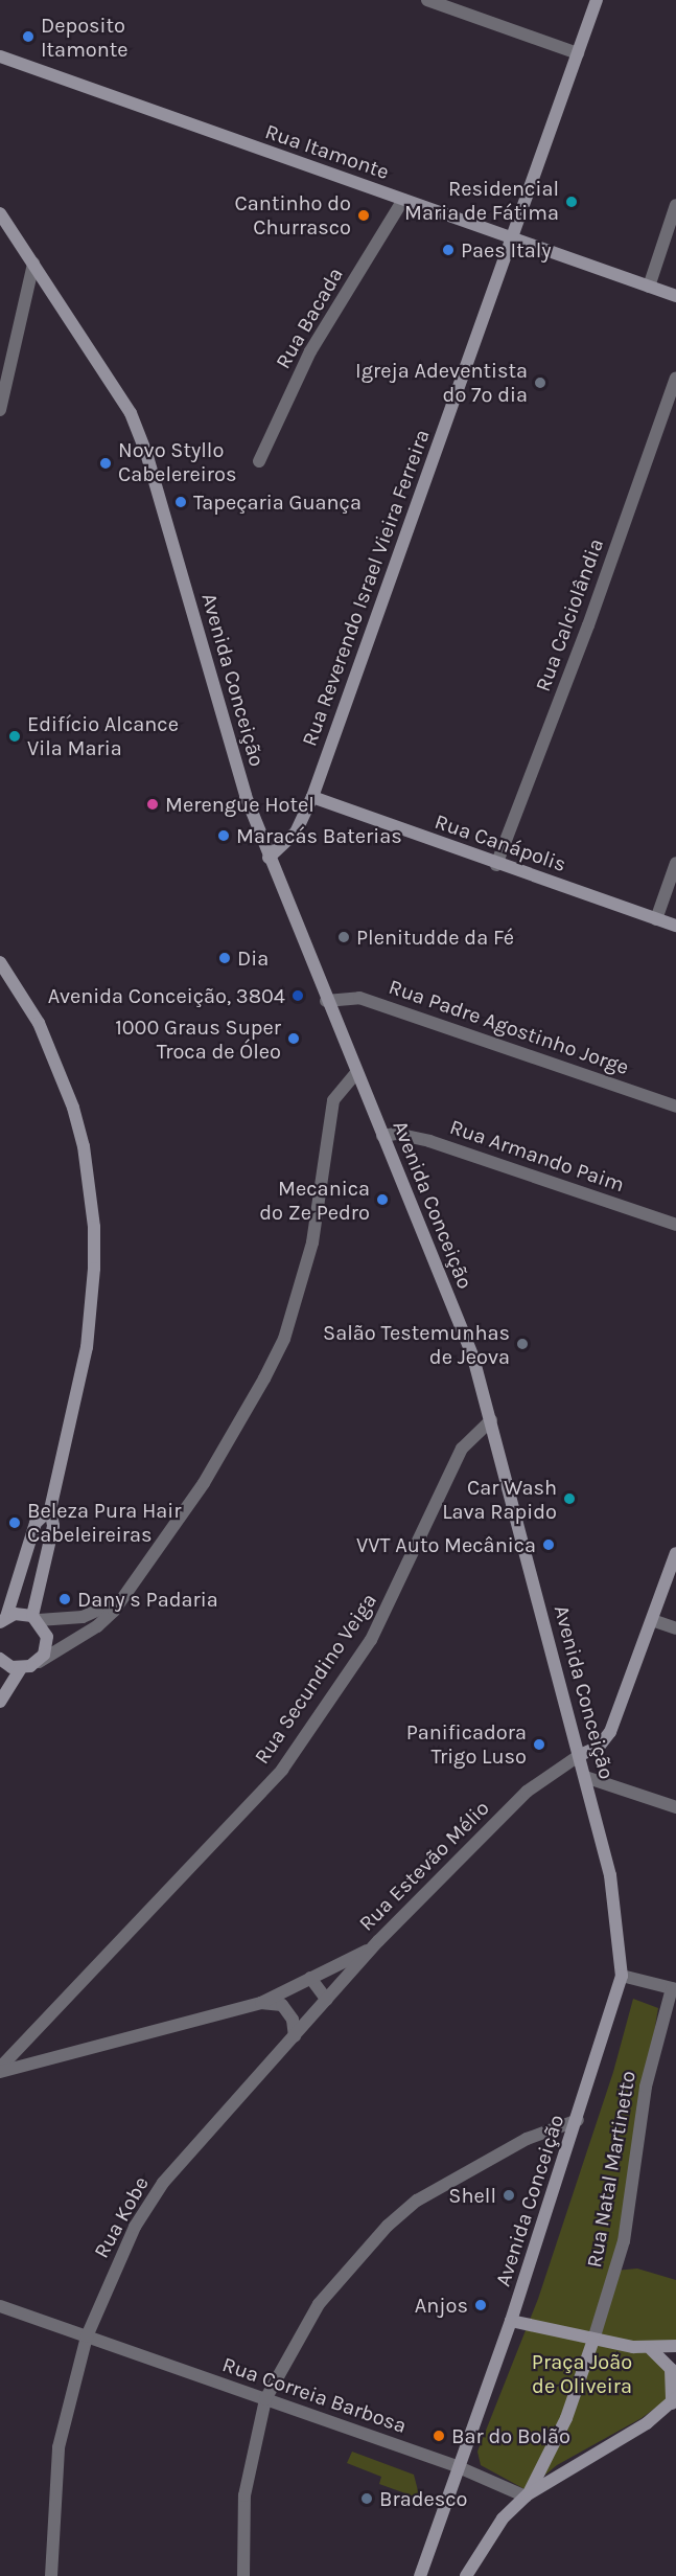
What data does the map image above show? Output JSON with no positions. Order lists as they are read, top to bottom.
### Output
{
  "streets": {
    "main road": [
      "Rua Itamonte",
      "Rua Reverendo Israel Vieira Ferreira",
      "Avenida Conceição",
      "Rua Canápolis",
      "Rua Natal Martinetto"
    ],
    "street": [
      "Rua Bacada",
      "Rua Calciolândia",
      "Rua Padre Agostinho Jorge",
      "Rua Armando Paim",
      "Rua Secundino Veiga",
      "Rua Estevão Mélio",
      "Rua Kobe",
      "Rua Correia Barbosa"
    ]
  },
  "crossings": [
    ["Rua Itamonte", "Rua Bacada"],
    ["Rua Itamonte", "Rua Reverendo Israel Vieira Ferreira"],
    ["Rua Reverendo Israel Vieira Ferreira", "Avenida Conceição"],
    ["Rua Reverendo Israel Vieira Ferreira", "Rua Canápolis"],
    ["Rua Calciolândia", "Rua Canápolis"],
    ["Avenida Conceição", "Rua Padre Agostinho Jorge"],
    ["Avenida Conceição", "Rua Armando Paim"],
    ["Avenida Conceição", "Rua Secundino Veiga"],
    ["Avenida Conceição", "Rua Estevão Mélio"],
    ["Avenida Conceição", "Rua Correia Barbosa"],
    ["Rua Secundino Veiga", "Rua Estevão Mélio"],
    ["Rua Estevão Mélio", "Rua Kobe"],
    ["Rua Natal Martinetto", "Rua Correia Barbosa"],
    ["Rua Kobe", "Rua Correia Barbosa"]
  ],
  "parks": ["Praça João de Oliveira"],
  "places": [
    "Deposito Itamonte",
    "Residencial Maria de Fátima",
    "Cantinho do Churrasco",
    "Paes Italy",
    "Igreja Adeventista do 7º dia",
    "Novo Styllo Cabelereiros",
    "Tapeçaria Guança",
    "Edifício Alcance Vila Maria",
    "Merengue Hotel",
    "Maracás Baterias",
    "Plenitudde da Fé",
    "Dia",
    "Avenida Conceição, 3804",
    "1000 Graus Super Troca de Óleo",
    "Mecanica do Ze Pedro",
    "Salão Testemunhas de Jeova",
    "Car Wash Lava Rapido",
    "Beleza Pura Hair Cabeleireiras",
    "VVT Auto Mecânica",
    "Dany s Padaria",
    "Panificadora Trigo Luso",
    "Shell",
    "Anjos",
    "Bar do Bolão",
    "Bradesco"
  ]
}
